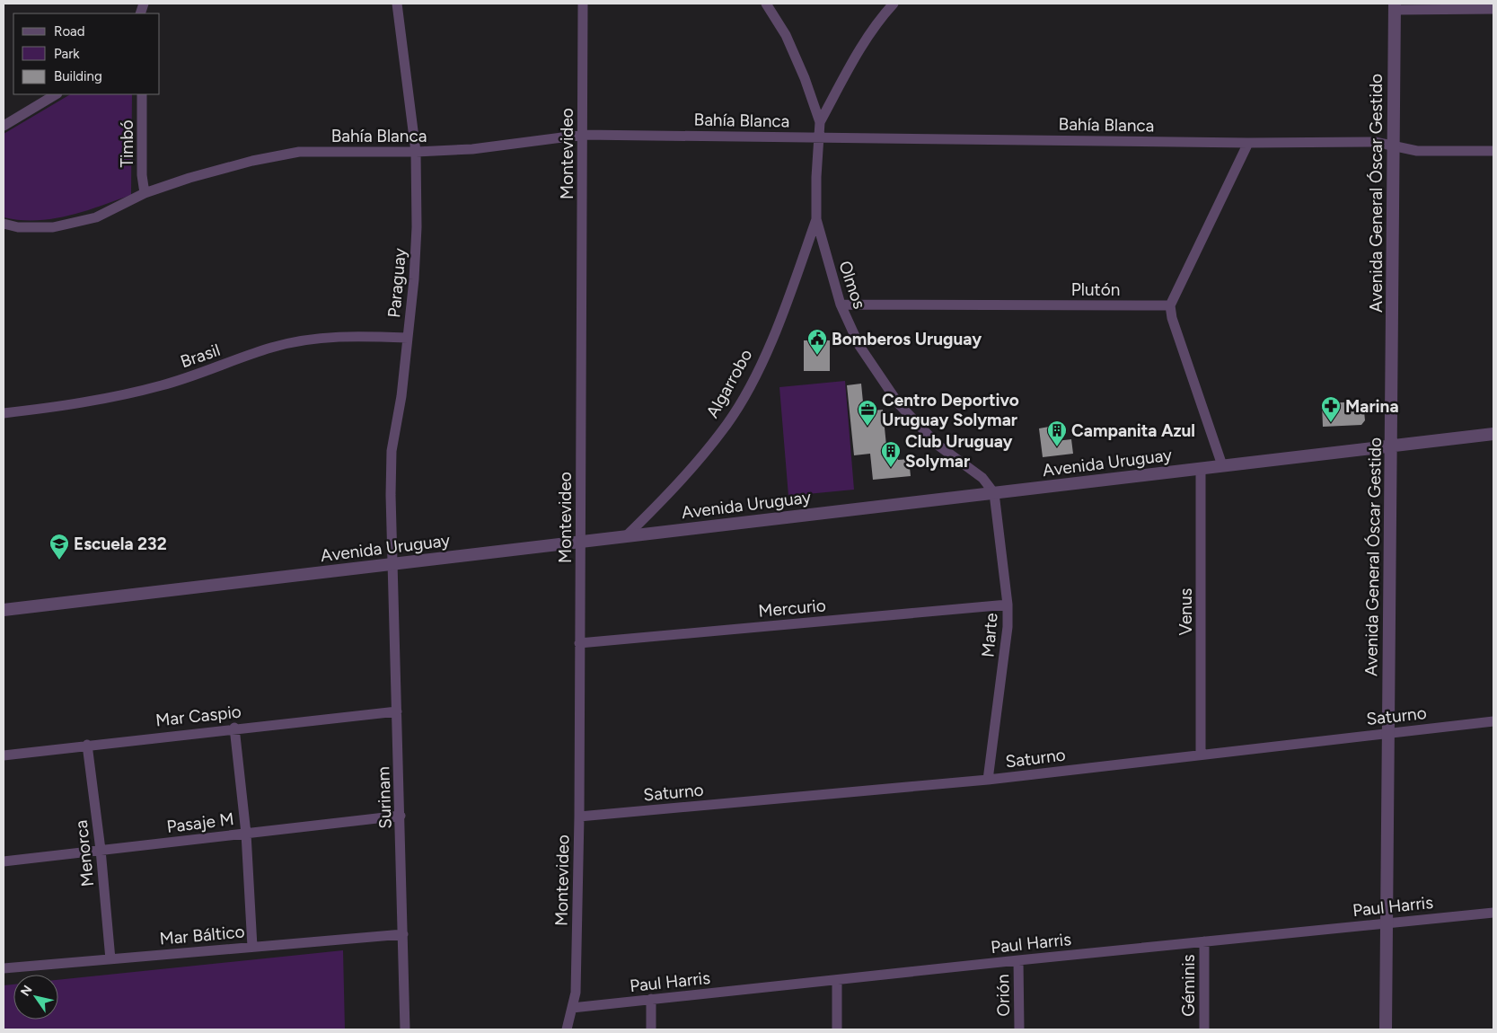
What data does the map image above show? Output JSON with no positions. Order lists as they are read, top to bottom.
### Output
{
  "streets": {
    "street": [
      "Bahía Blanca",
      "Timbó",
      "Montevideo",
      "Avenida General Óscar Gestido",
      "Paraguay",
      "Olmos",
      "Plutón",
      "Brasil",
      "Algarrobo",
      "Avenida Uruguay",
      "Mercurio",
      "Venus",
      "Marte",
      "Mar Caspio",
      "Saturno",
      "Surinam",
      "Pasaje M",
      "Menorca",
      "Paul Harris",
      "Mar Báltico",
      "Géminis",
      "Orión"
    ]
  },
  "crossings": [
    ["Bahía Blanca", "Timbó"],
    ["Bahía Blanca", "Montevideo"],
    ["Bahía Blanca", "Avenida General Óscar Gestido"],
    ["Bahía Blanca", "Paraguay"],
    ["Montevideo", "Avenida Uruguay"],
    ["Montevideo", "Mercurio"],
    ["Montevideo", "Saturno"],
    ["Montevideo", "Paul Harris"],
    ["Avenida General Óscar Gestido", "Avenida Uruguay"],
    ["Avenida General Óscar Gestido", "Saturno"],
    ["Avenida General Óscar Gestido", "Paul Harris"],
    ["Paraguay", "Brasil"],
    ["Paraguay", "Avenida Uruguay"],
    ["Paraguay", "Surinam"],
    ["Olmos", "Plutón"],
    ["Olmos", "Algarrobo"],
    ["Olmos", "Avenida Uruguay"],
    ["Olmos", "Marte"],
    ["Algarrobo", "Avenida Uruguay"],
    ["Avenida Uruguay", "Venus"],
    ["Avenida Uruguay", "Marte"],
    ["Avenida Uruguay", "Surinam"],
    ["Mercurio", "Marte"],
    ["Venus", "Saturno"],
    ["Marte", "Saturno"],
    ["Mar Caspio", "Surinam"],
    ["Mar Caspio", "Menorca"],
    ["Surinam", "Pasaje M"],
    ["Surinam", "Mar Báltico"],
    ["Pasaje M", "Menorca"],
    ["Menorca", "Mar Báltico"],
    ["Paul Harris", "Géminis"],
    ["Paul Harris", "Orión"]
  ],
  "places": {
    "public building": ["Bomberos Uruguay"],
    "pharmacy": ["Marina"],
    "office": ["Centro Deportivo Uruguay Solymar"],
    "building": ["Campanita Azul", "Club Uruguay Solymar"],
    "school or university": ["Escuela 232"]
  },
  "legend": ["Road", "Park", "Building"],
  "north": "top left"
}
